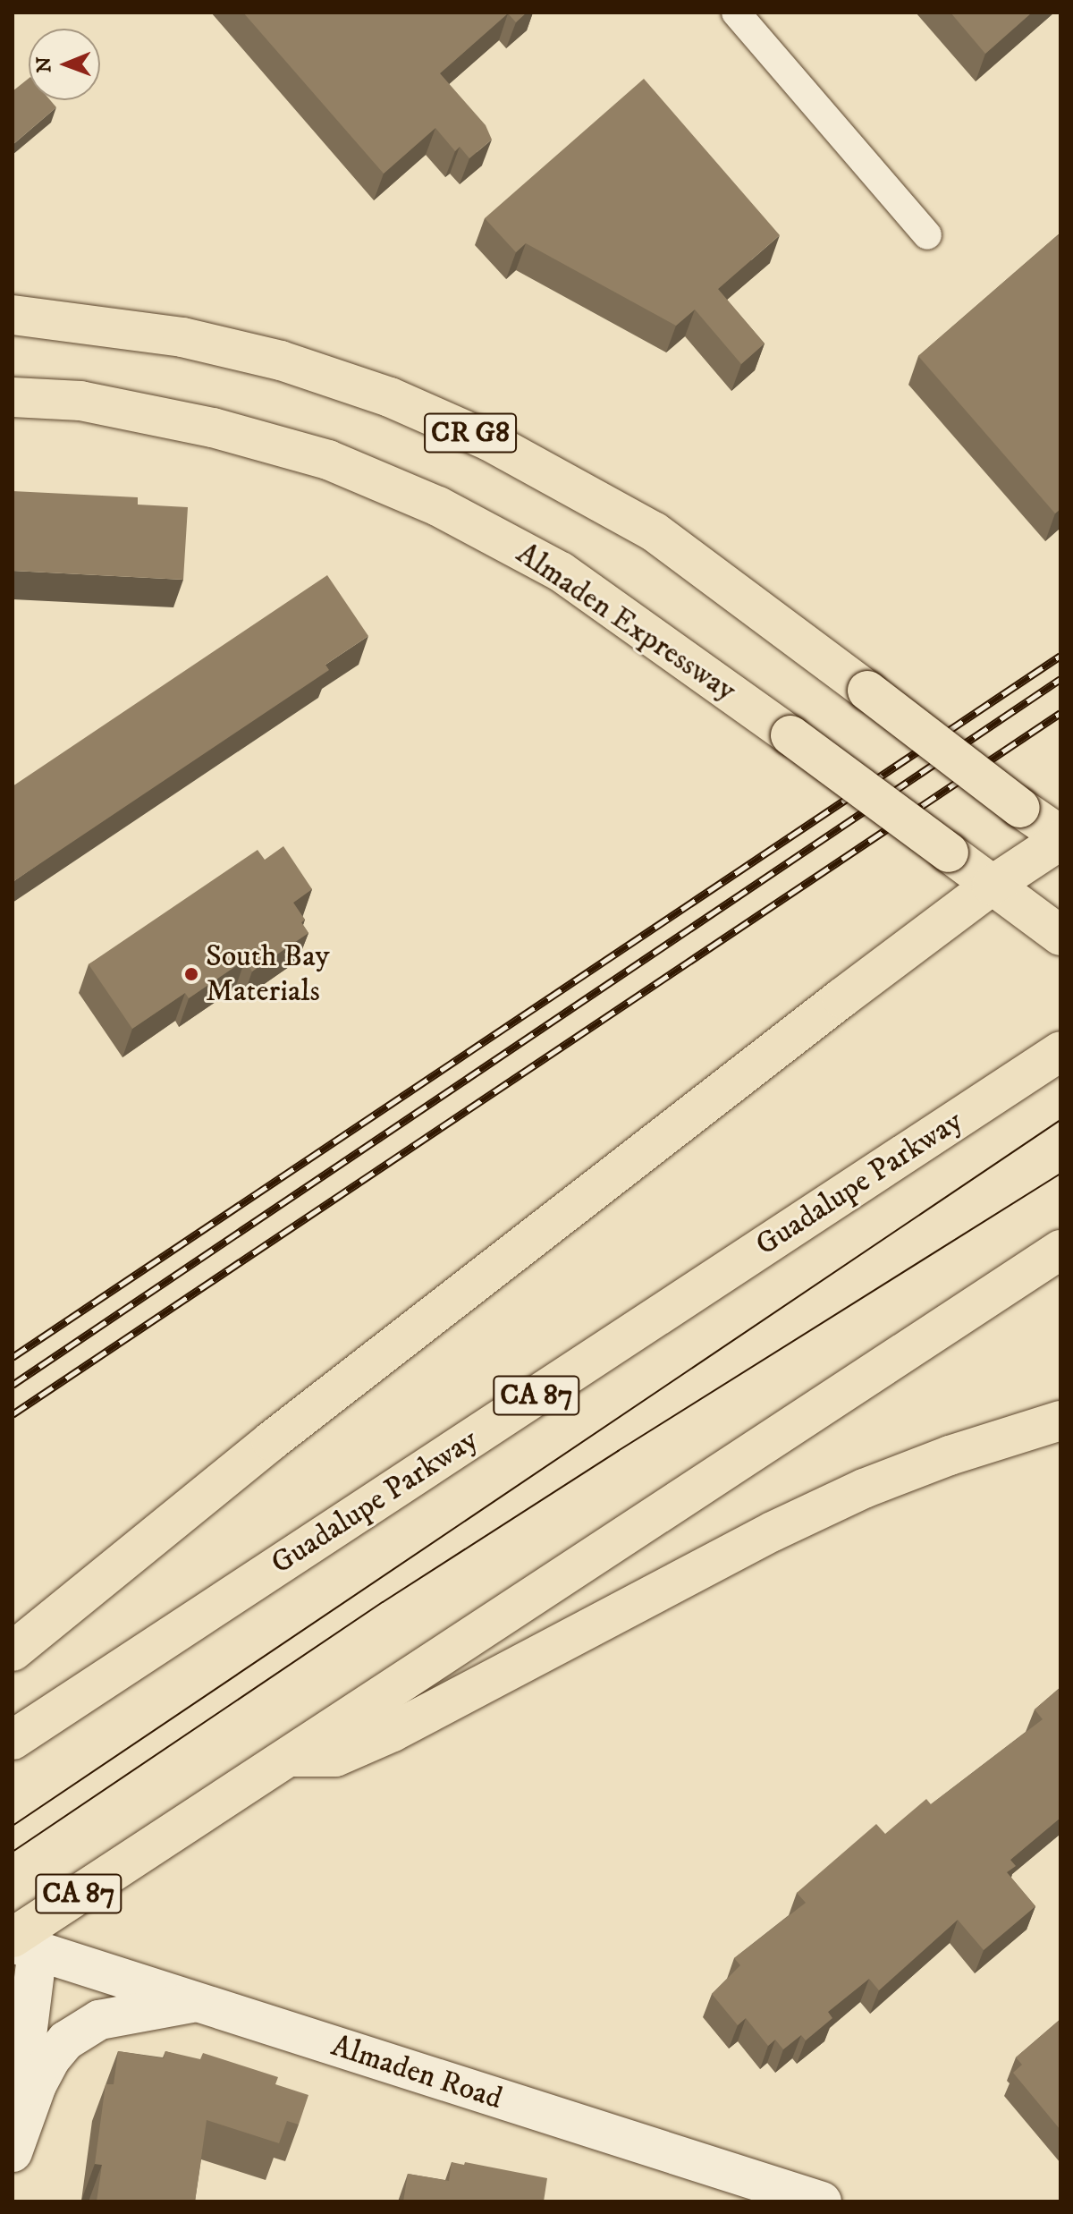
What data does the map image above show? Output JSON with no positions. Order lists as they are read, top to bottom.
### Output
{
  "streets": {
    "main road": [
      "CR G8",
      "Almaden Expressway",
      "Guadalupe Parkway",
      "CA 87"
    ],
    "street": ["Almaden Road"]
  },
  "crossings": [
    ["CA 87", "Almaden Road"]
  ],
  "places": ["South Bay Materials"],
  "north": "left"
}
